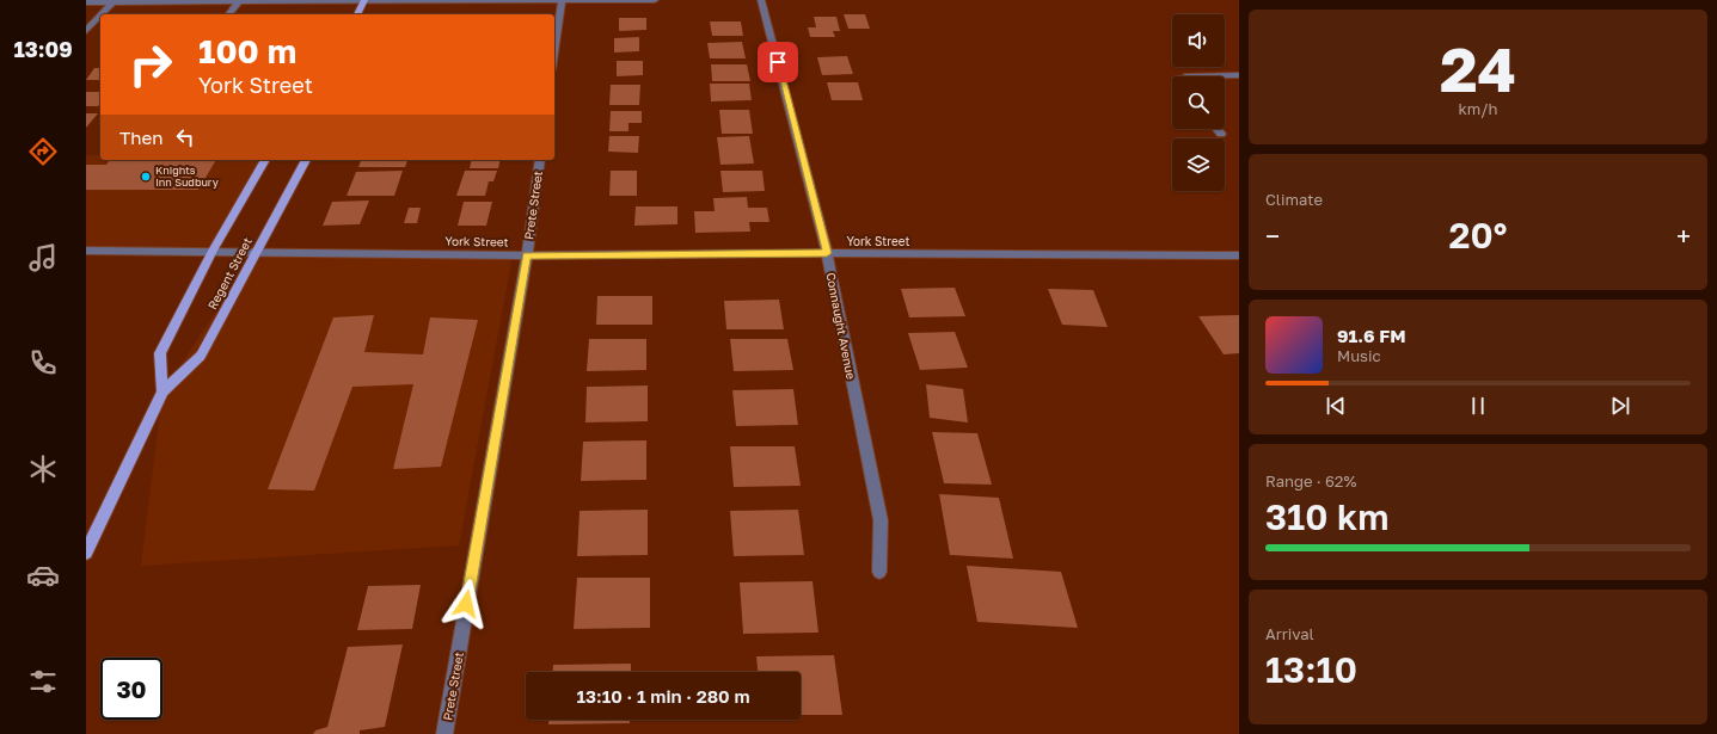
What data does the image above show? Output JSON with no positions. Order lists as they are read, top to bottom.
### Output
{
  "streets": {
    "main road": ["Regent Street"],
    "street": ["Prete Street", "York Street", "Connaught Avenue"]
  },
  "crossings": [
    ["Prete Street", "York Street"],
    ["York Street", "Regent Street"],
    ["York Street", "Connaught Avenue"]
  ],
  "places": ["Knights Inn Sudbury"],
  "page": {
    "tabs": "13:09",
    "tile": [
      ["24", "km/h"],
      "Climate",
      ["Range · 62%", "310 km"],
      ["Arrival", "13:10"]
    ],
    "turn": ["100 m", "York Street"],
    "then": "Then",
    "heat": ["−", "20°", "+"],
    "song": ["91.6 FM", "Music"],
    "limit": "30",
    "trip": "13:10 · 1 min · 280 m"
  }
}
